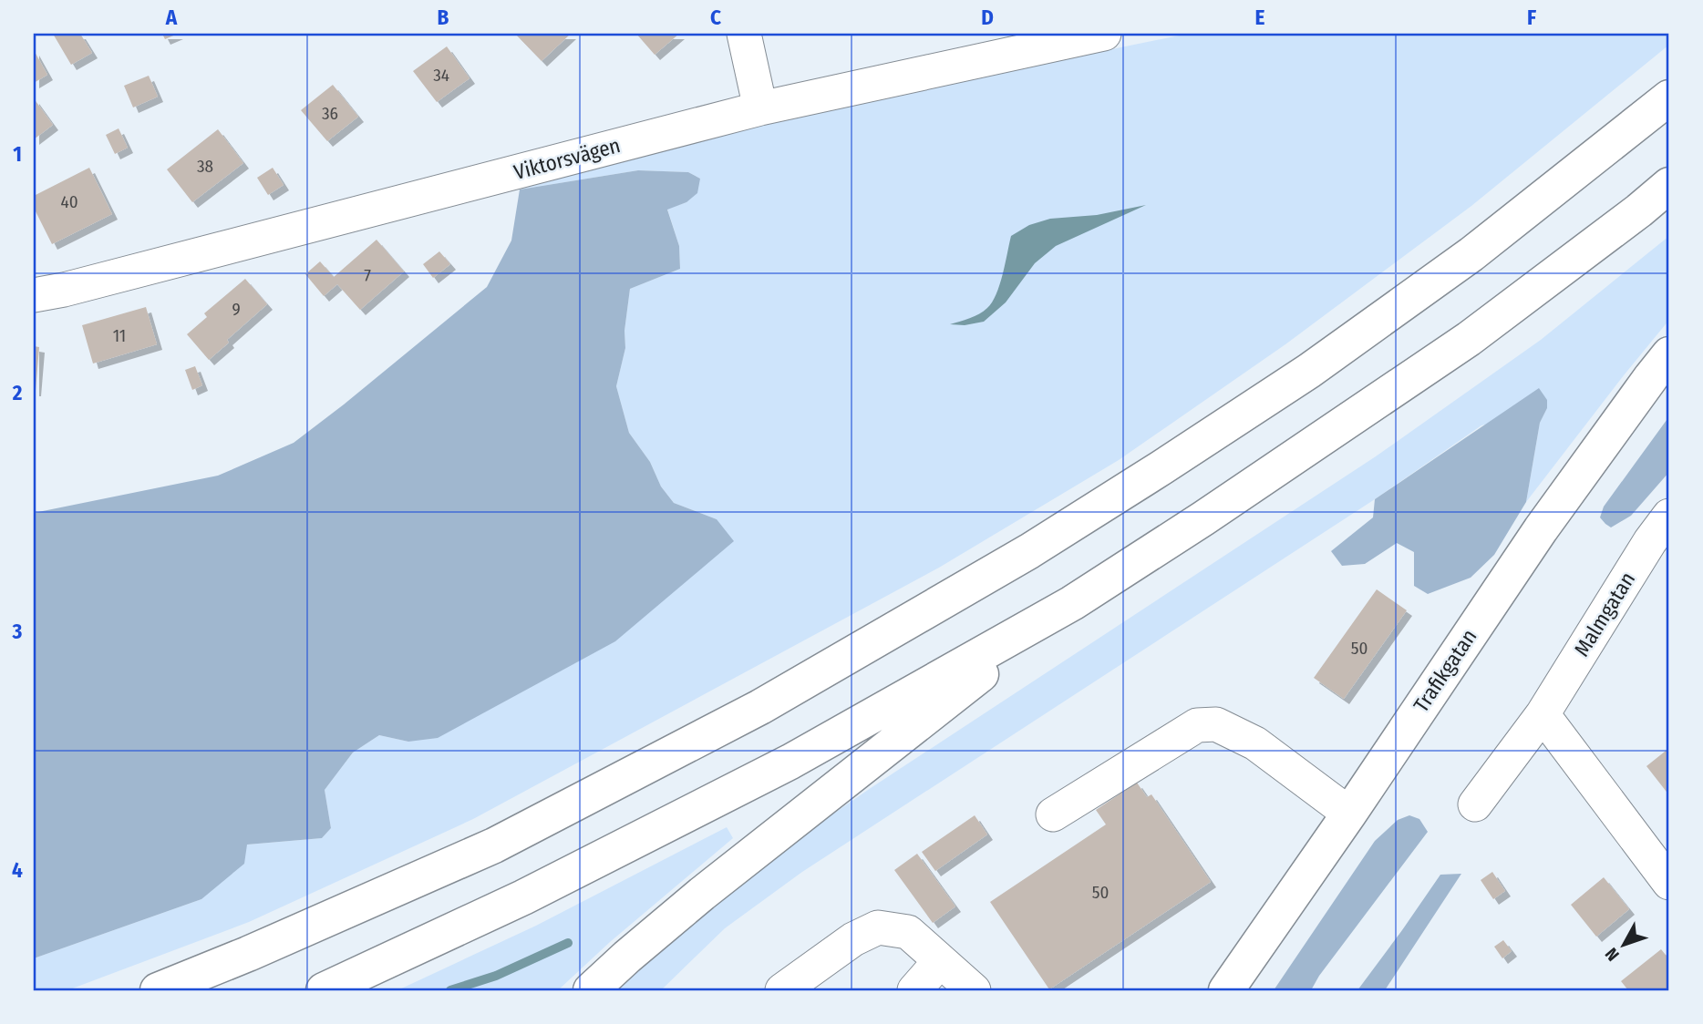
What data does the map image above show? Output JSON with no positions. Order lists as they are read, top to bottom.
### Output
{
  "streets": {
    "main road": ["Trafikgatan"],
    "street": ["Viktorsvägen", "Malmgatan"]
  },
  "house_numbers": [
    "34",
    "36",
    "38",
    "40",
    "7",
    "9",
    "11",
    "50",
    "50"
  ],
  "north": "bottom left",
  "grid": {
    "columns": [
      "A",
      "B",
      "C",
      "D",
      "E",
      "F"
    ],
    "rows": [
      "1",
      "2",
      "3",
      "4"
    ]
  }
}
